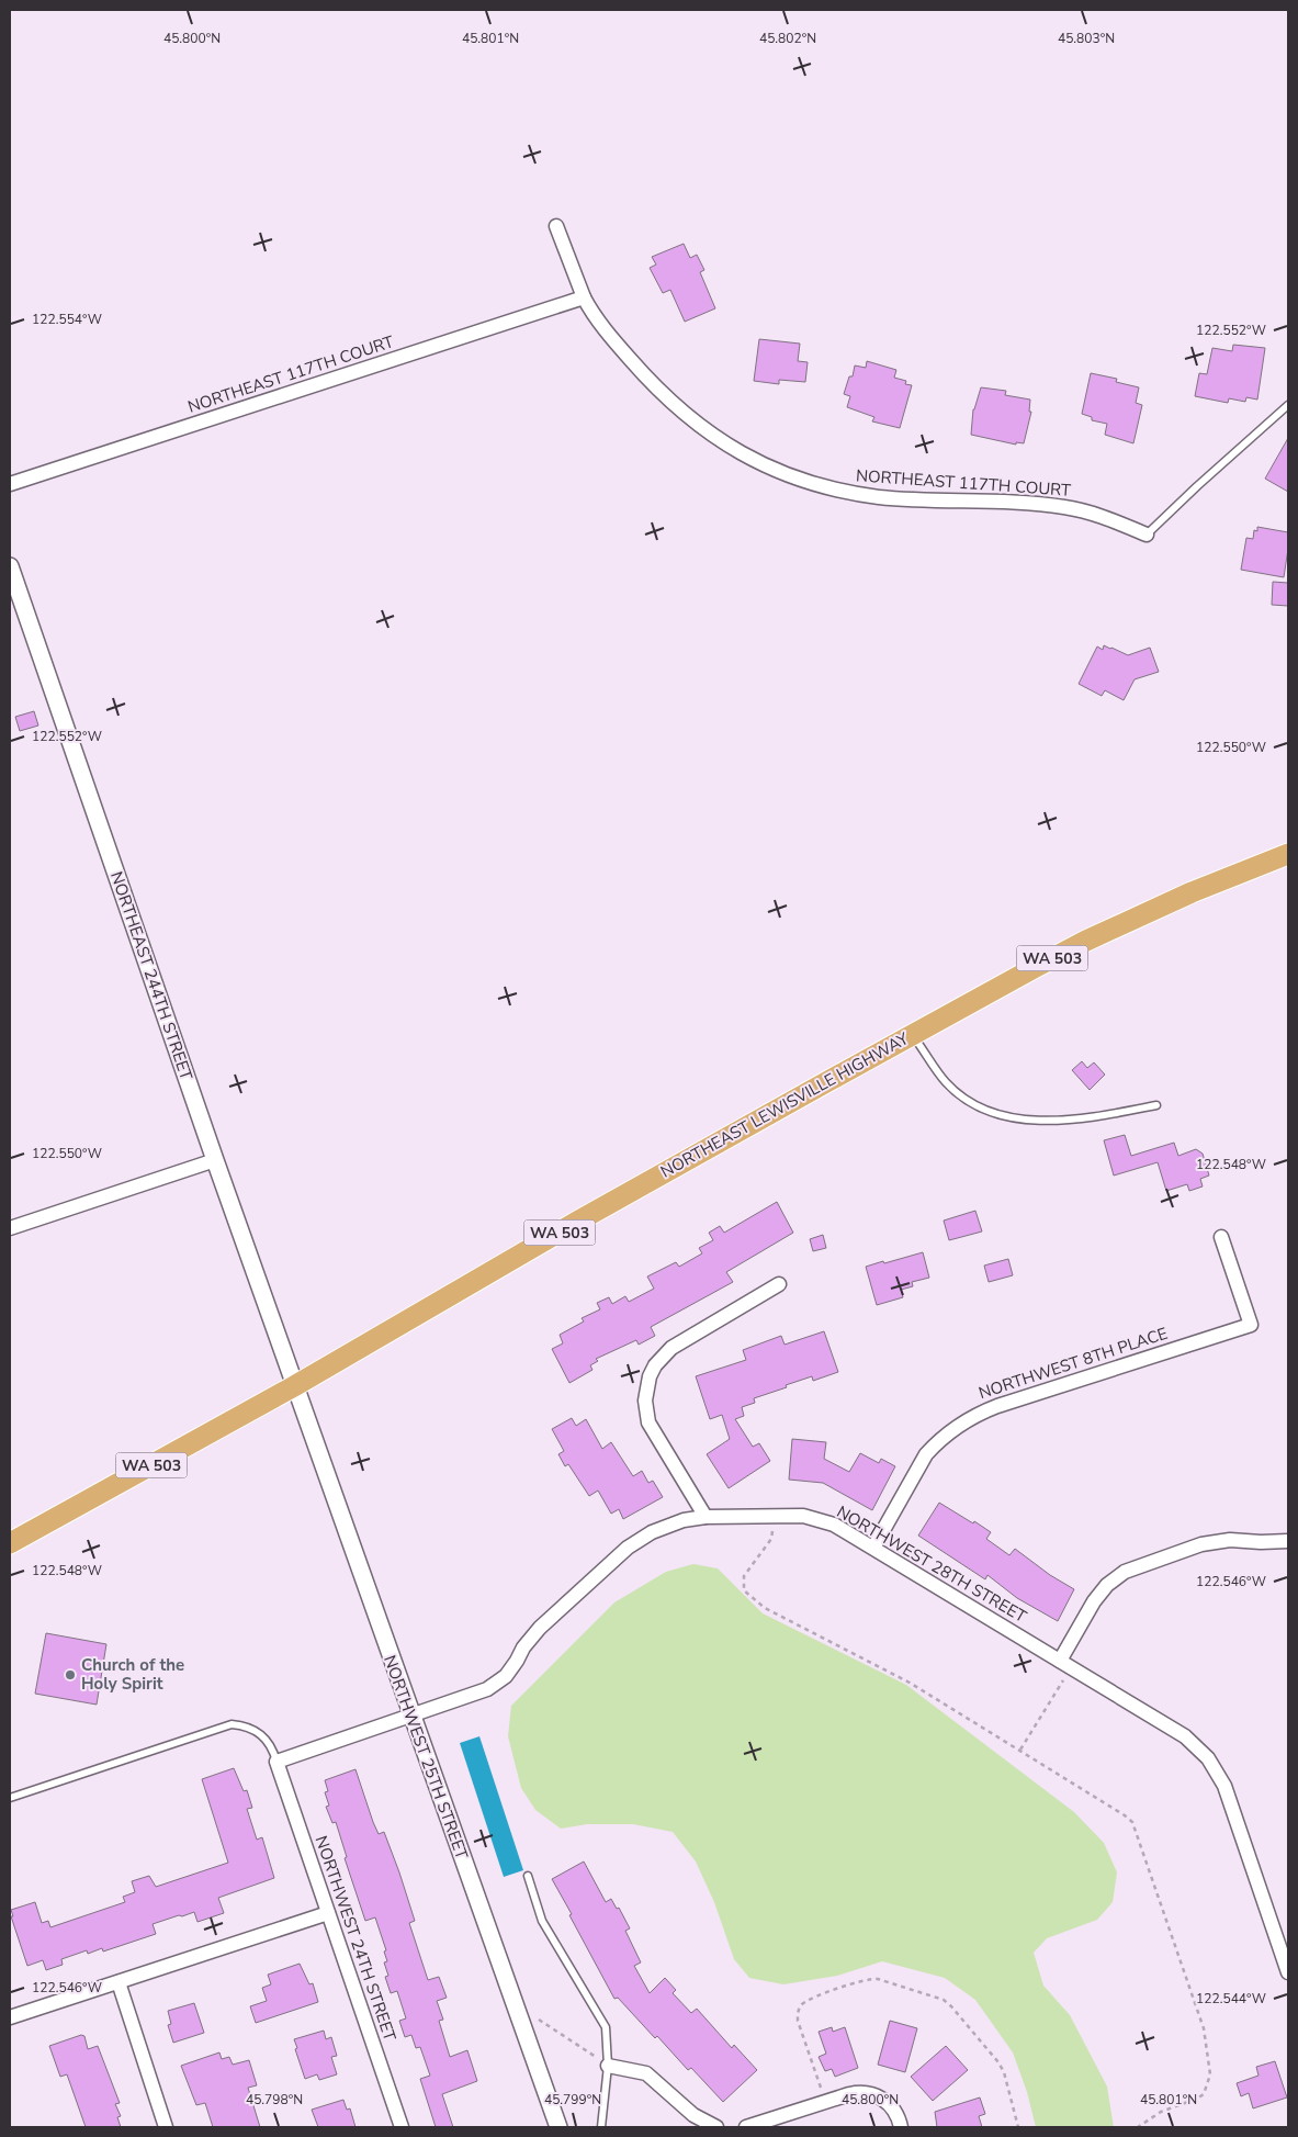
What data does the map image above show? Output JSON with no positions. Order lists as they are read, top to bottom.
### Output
{
  "streets": {
    "main road": ["WA 503", "NORTHEAST LEWISVILLE HIGHWAY"],
    "street": [
      "NORTHEAST 117TH COURT",
      "NORTHEAST 244TH STREET",
      "NORTHWEST 8TH PLACE",
      "NORTHWEST 28TH STREET",
      "NORTHWEST 25TH STREET",
      "NORTHWEST 24TH STREET"
    ]
  },
  "crossings": [
    ["WA 503", "NORTHEAST 244TH STREET"],
    ["WA 503", "NORTHEAST LEWISVILLE HIGHWAY"],
    ["WA 503", "NORTHWEST 25TH STREET"],
    ["NORTHEAST 244TH STREET", "NORTHEAST LEWISVILLE HIGHWAY"],
    ["NORTHEAST 244TH STREET", "NORTHWEST 25TH STREET"],
    ["NORTHEAST LEWISVILLE HIGHWAY", "NORTHWEST 25TH STREET"],
    ["NORTHWEST 8TH PLACE", "NORTHWEST 28TH STREET"],
    ["NORTHWEST 28TH STREET", "NORTHWEST 25TH STREET"],
    ["NORTHWEST 28TH STREET", "NORTHWEST 24TH STREET"]
  ],
  "places": ["Church of the Holy Spirit"],
  "coordinates": [
    "45.800°N",
    "45.801°N",
    "45.802°N",
    "45.803°N",
    "122.554°W",
    "122.552°W",
    "122.550°W",
    "122.548°W",
    "122.546°W",
    "122.544°W",
    "45.798°N",
    "45.799°N"
  ]
}
